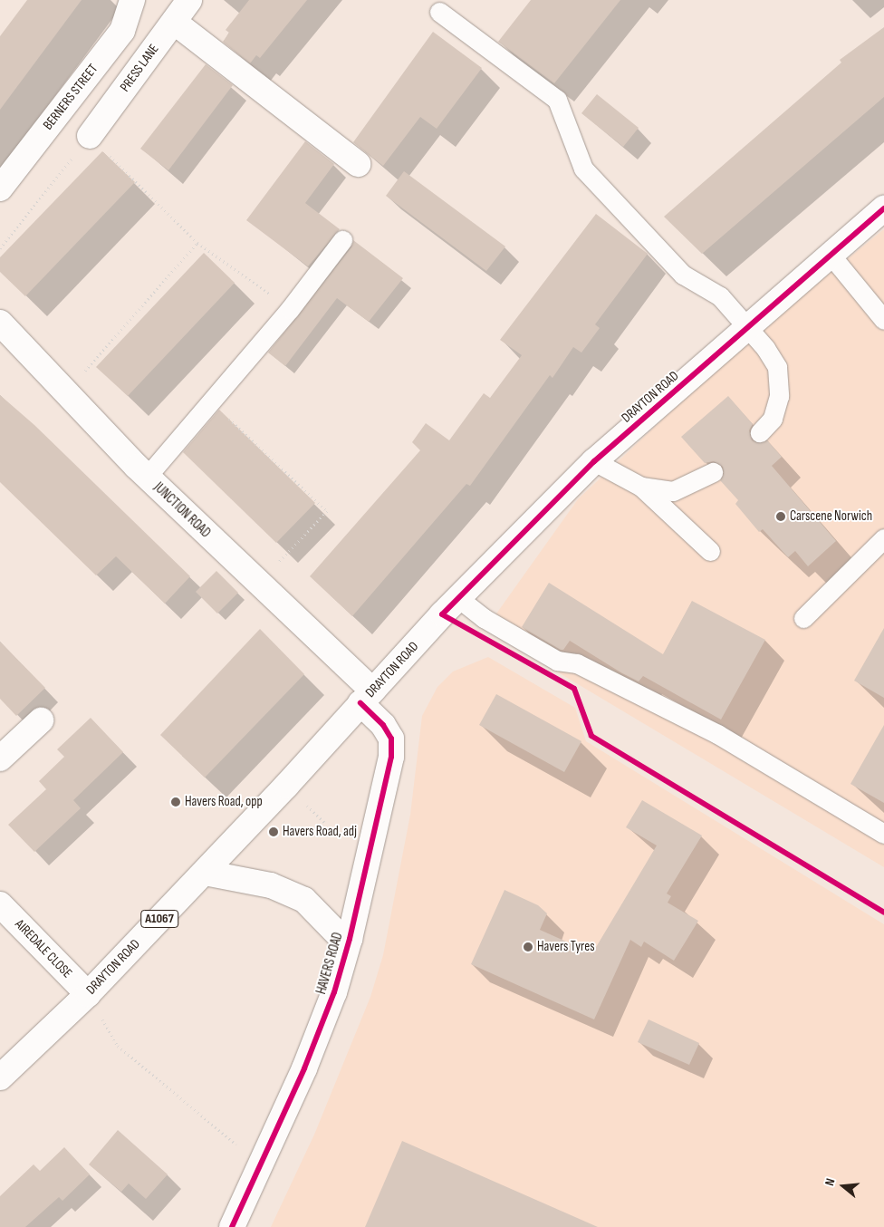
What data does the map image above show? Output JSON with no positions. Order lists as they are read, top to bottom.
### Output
{
  "streets": {
    "street": [
      "PRESS LANE",
      "BERNERS STREET",
      "DRAYTON ROAD",
      "JUNCTION ROAD",
      "A1067",
      "AIREDALE CLOSE",
      "HAVERS ROAD"
    ]
  },
  "crossings": [
    ["DRAYTON ROAD", "JUNCTION ROAD"],
    ["DRAYTON ROAD", "AIREDALE CLOSE"],
    ["DRAYTON ROAD", "HAVERS ROAD"],
    ["JUNCTION ROAD", "HAVERS ROAD"]
  ],
  "places": [
    "Carscene Norwich",
    "Havers Road, opp",
    "Havers Road, adj",
    "Havers Tyres"
  ],
  "north": "left"
}
